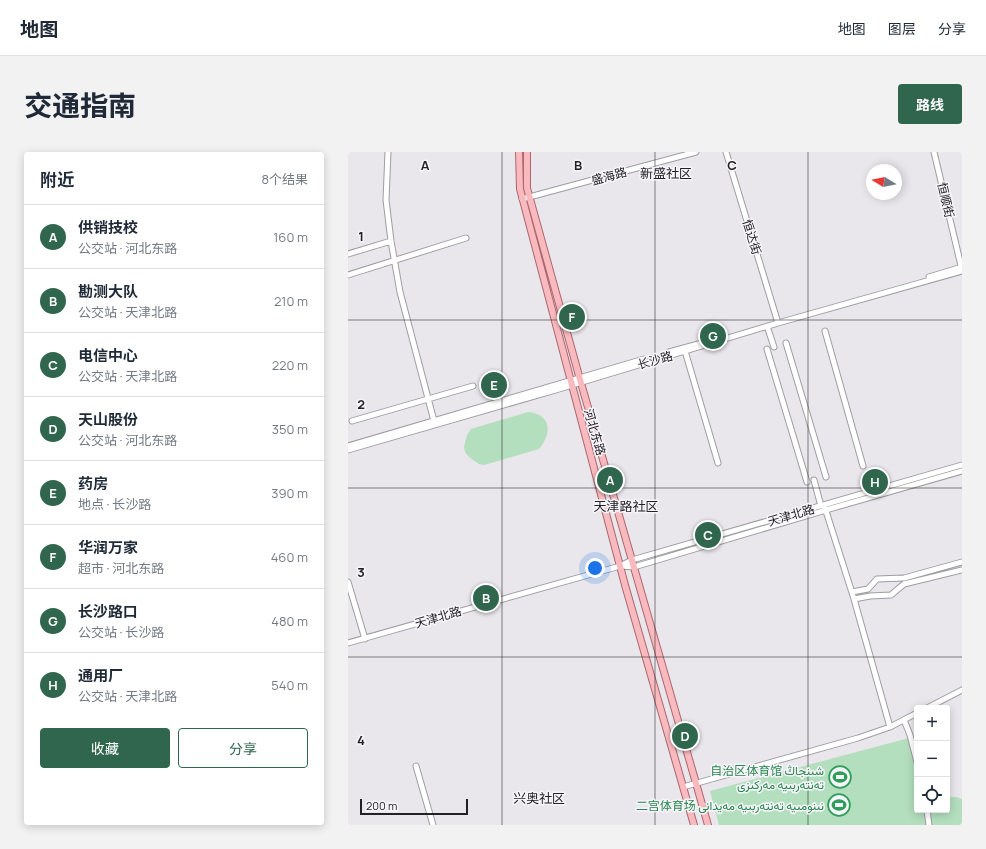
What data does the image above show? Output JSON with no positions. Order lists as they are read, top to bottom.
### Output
{
  "streets": {
    "main road": ["河北东路"],
    "street": [
      "盛海路",
      "恒顺街",
      "恒达街",
      "长沙路",
      "天津北路"
    ]
  },
  "crossings": [
    ["盛海路", "河北东路"],
    ["恒顺街", "长沙路"],
    ["恒达街", "长沙路"],
    ["长沙路", "河北东路"],
    ["河北东路", "天津北路"]
  ],
  "districts": ["新盛社区", "天津路社区", "兴奥社区"],
  "places": {
    "sports": ["自治区体育馆 شىنجاڭ تەنتەربىيە مەركىزى", "二宫体育场 نىنومىيە تەنتەربىيە مەيدانى"]
  },
  "scale_bar": "200 m",
  "north": "left",
  "page": {
    "header": "地图",
    "nav": ["地图", "图层", "分享"],
    "title": "交通指南",
    "buttons": [
      "路线",
      ["收藏", "分享"]
    ],
    "heading": ["附近", "8个结果"],
    "list": [
      {
        "mark": "A",
        "name": "供销技校",
        "note": "公交站 · 河北东路",
        "value": "160 m"
      },
      {
        "mark": "B",
        "name": "勘测大队",
        "note": "公交站 · 天津北路",
        "value": "210 m"
      },
      {
        "mark": "C",
        "name": "电信中心",
        "note": "公交站 · 天津北路",
        "value": "220 m"
      },
      {
        "mark": "D",
        "name": "天山股份",
        "note": "公交站 · 河北东路",
        "value": "350 m"
      },
      {
        "mark": "E",
        "name": "药房",
        "note": "地点 · 长沙路",
        "value": "390 m"
      },
      {
        "mark": "F",
        "name": "华润万家",
        "note": "超市 · 河北东路",
        "value": "460 m"
      },
      {
        "mark": "G",
        "name": "长沙路口",
        "note": "公交站 · 长沙路",
        "value": "480 m"
      },
      {
        "mark": "H",
        "name": "通用厂",
        "note": "公交站 · 天津北路",
        "value": "540 m"
      }
    ],
    "pins": [
      "F",
      "G",
      "E",
      "A",
      "H",
      "C",
      "B",
      "D"
    ],
    "map_buttons": ["+", "−"],
    "scale": "200 m"
  },
  "grid": {
    "columns": ["A", "B", "C"],
    "rows": [
      "1",
      "2",
      "3",
      "4"
    ]
  }
}
